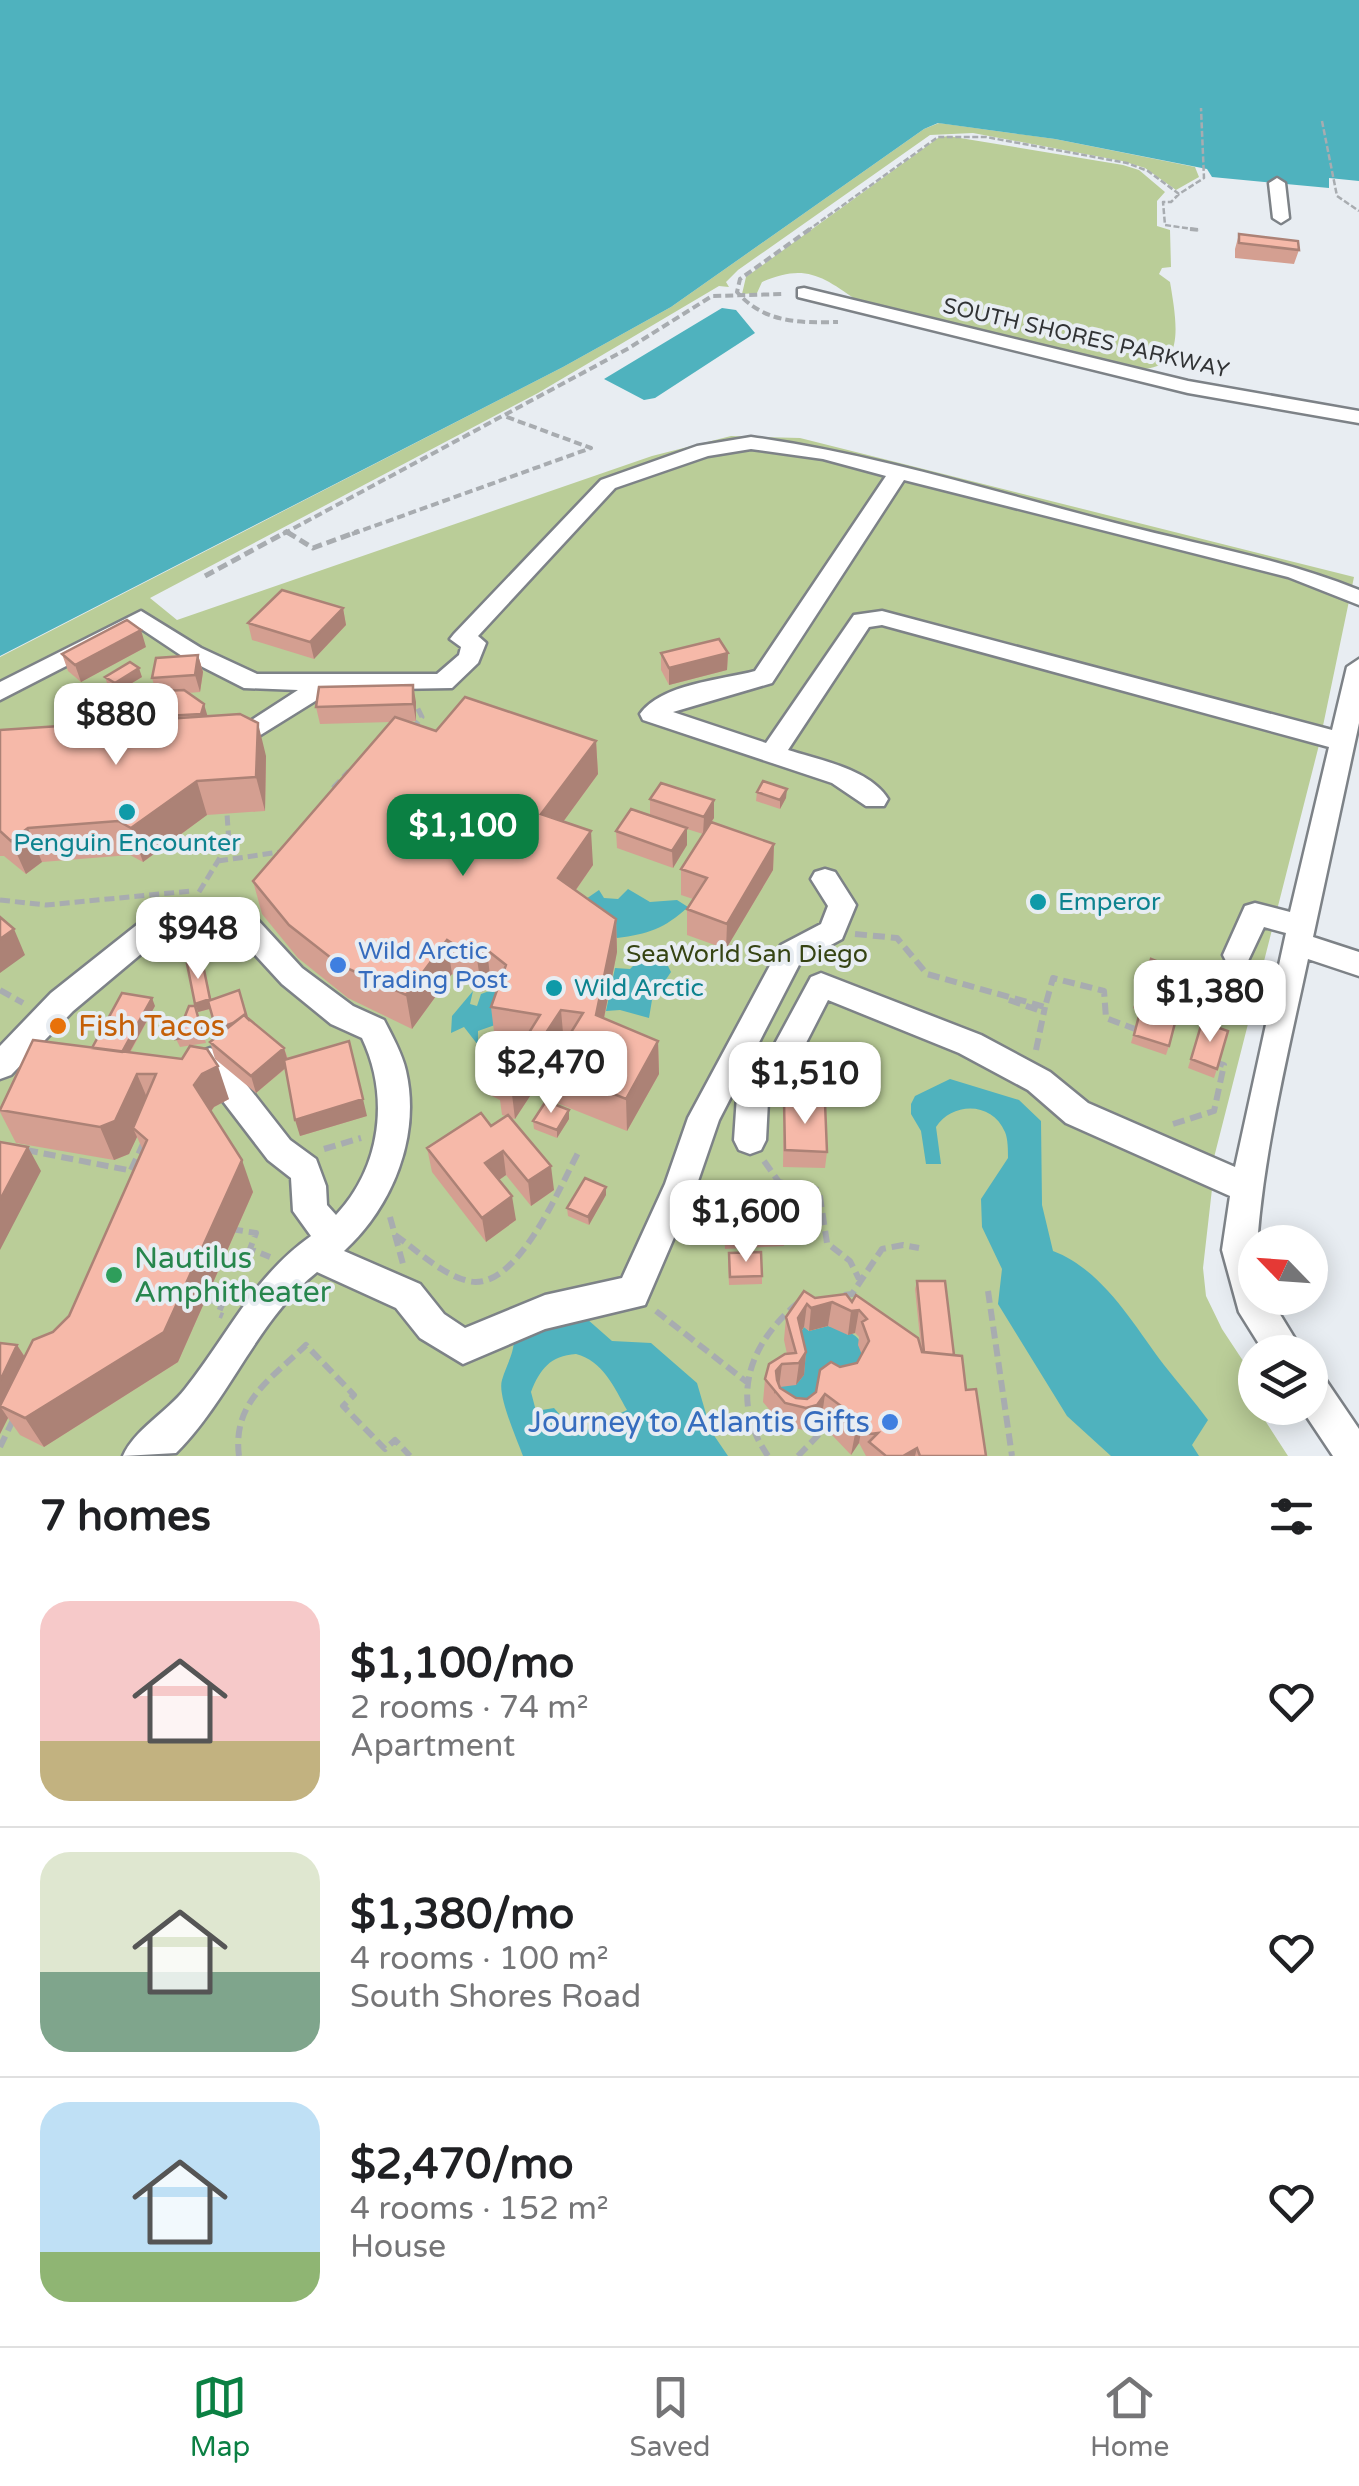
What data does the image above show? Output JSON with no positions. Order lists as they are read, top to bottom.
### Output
{
  "streets": {
    "street": ["SOUTH SHORES PARKWAY"]
  },
  "parks": ["SeaWorld San Diego"],
  "places": [
    "Penguin Encounter",
    "Emperor",
    "Wild Arctic Trading Post",
    "Wild Arctic",
    "Fish Tacos",
    "Nautilus Amphitheater",
    "Journey to Atlantis Gifts"
  ],
  "north": "top left",
  "page": {
    "price": [
      "$880",
      "$1,100",
      "$948",
      "$1,380",
      "$2,470",
      "$1,510",
      "$1,600"
    ],
    "heading": "7 homes",
    "list": [
      {
        "name": "$1,100/mo",
        "note": "2 rooms · 74 m² · Apartment"
      },
      {
        "name": "$1,380/mo",
        "note": "4 rooms · 100 m² · South Shores Road"
      },
      {
        "name": "$2,470/mo",
        "note": "4 rooms · 152 m² · House"
      }
    ],
    "tabs": ["Map", "Saved", "Home"]
  }
}
